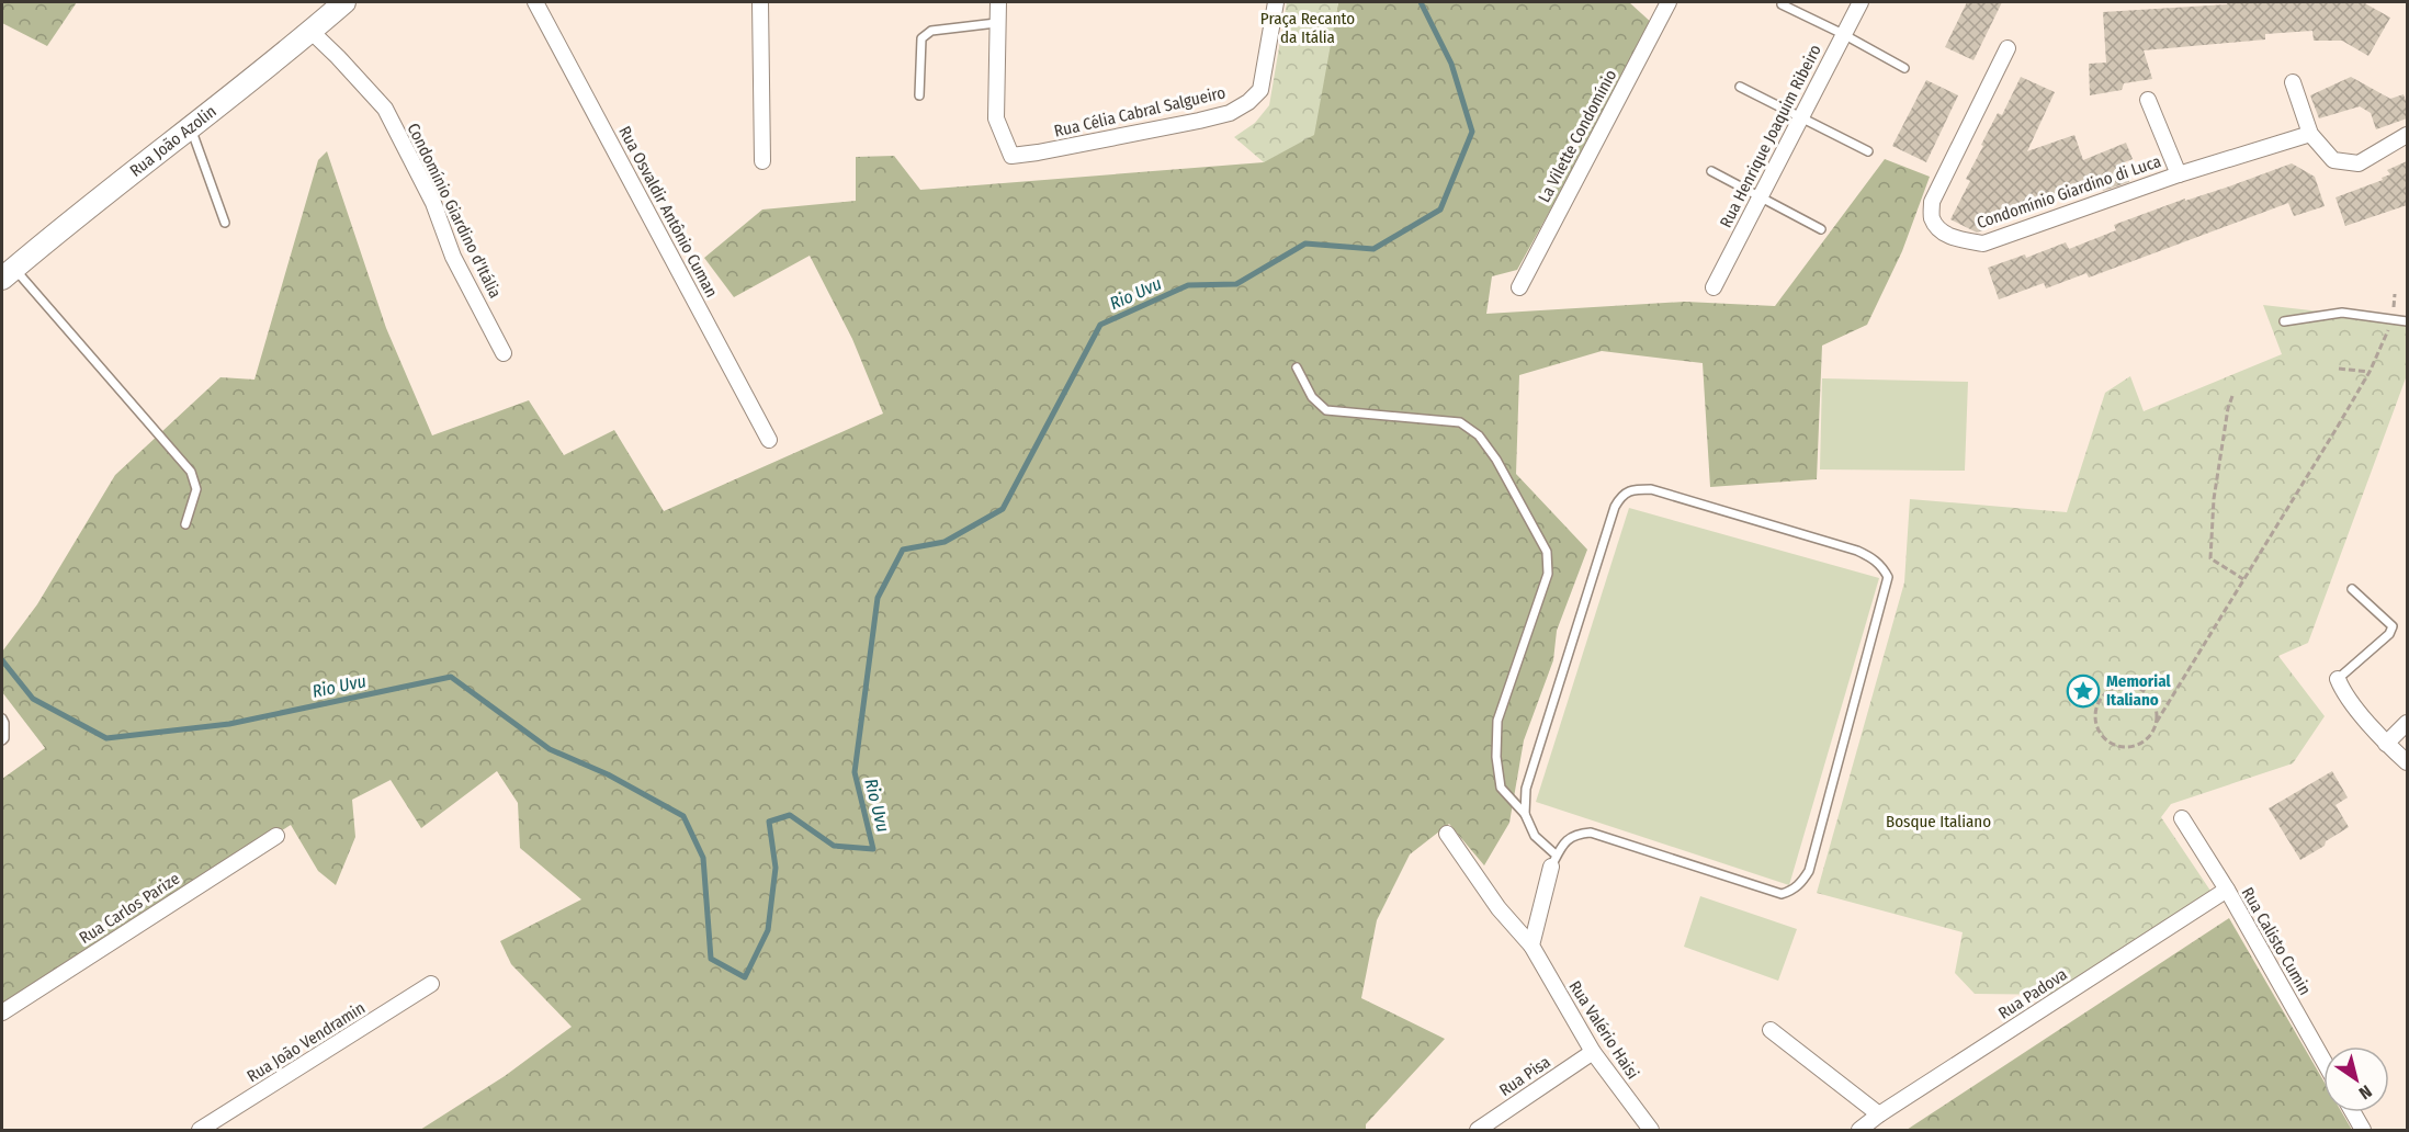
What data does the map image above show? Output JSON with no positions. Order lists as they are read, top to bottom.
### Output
{
  "streets": {
    "street": [
      "Rua Célia Cabral Salgueiro",
      "La Vilette Condomínio",
      "Rua Henrique Joaquim Ribeiro",
      "Rua João Azolin",
      "Condomínio Giardino di Luca",
      "Condomínio Giardino d'Itália",
      "Rua Osvaldir Antônio Cuman",
      "Rua Carlos Parize",
      "Rua Calisto Cumin",
      "Rua Padova",
      "Rua Valério Haisi",
      "Rua João Vendramin",
      "Rua Pisa"
    ]
  },
  "crossings": [
    ["Rua João Azolin", "Condomínio Giardino d'Itália"],
    ["Rua Calisto Cumin", "Rua Padova"],
    ["Rua Valério Haisi", "Rua Pisa"]
  ],
  "water": ["Rio Uvu"],
  "parks": ["Praça Recanto da Itália", "Bosque Italiano"],
  "places": {
    "place": ["Memorial Italiano"]
  },
  "north": "bottom right"
}
